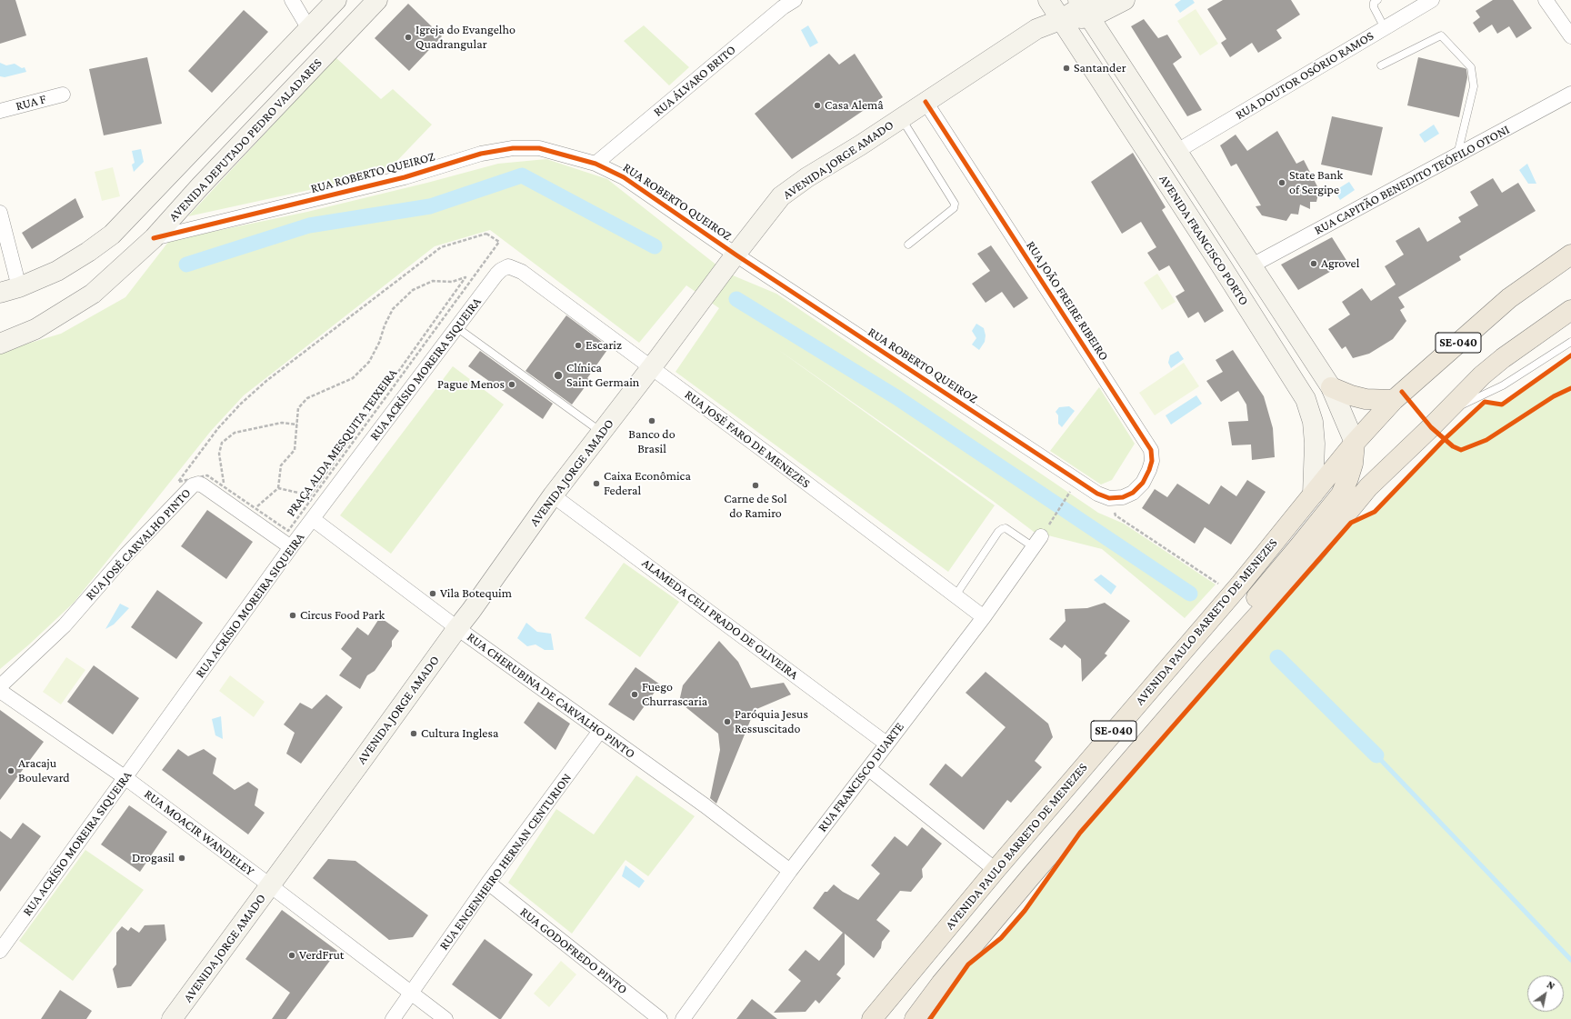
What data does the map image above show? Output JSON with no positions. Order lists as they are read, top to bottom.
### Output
{
  "streets": {
    "main road": [
      "AVENIDA DEPUTADO PEDRO VALADARES",
      "AVENIDA JORGE AMADO",
      "AVENIDA FRANCISCO PORTO",
      "SE-040",
      "AVENIDA PAULO BARRETO DE MENEZES"
    ],
    "street": [
      "RUA DOUTOR OSÓRIO RAMOS",
      "RUA ÁLVARO BRITO",
      "RUA F",
      "RUA ROBERTO QUEIROZ",
      "RUA CAPITÃO BENEDITO TEÓFILO OTONI",
      "RUA JOÃO FREIRE RIBEIRO",
      "RUA ACRÍSIO MOREIRA SIQUEIRA",
      "RUA JOSÉ FARO DE MENEZES",
      "RUA JOSÉ CARVALHO PINTO",
      "ALAMEDA CELI PRADO DE OLIVEIRA",
      "RUA CHERUBINA DE CARVALHO PINTO",
      "RUA FRANCISCO DUARTE",
      "RUA MOACIR WANDELEY",
      "RUA ENGENHEIRO HERNAN CENTURION",
      "RUA GODOFREDO PINTO"
    ],
    "path": ["PRAÇA ALDA MESQUITA TEIXEIRA"]
  },
  "crossings": [
    ["RUA DOUTOR OSÓRIO RAMOS", "AVENIDA FRANCISCO PORTO"],
    ["RUA ÁLVARO BRITO", "RUA ROBERTO QUEIROZ"],
    ["AVENIDA DEPUTADO PEDRO VALADARES", "RUA ROBERTO QUEIROZ"],
    ["AVENIDA JORGE AMADO", "RUA ROBERTO QUEIROZ"],
    ["AVENIDA JORGE AMADO", "AVENIDA FRANCISCO PORTO"],
    ["AVENIDA JORGE AMADO", "RUA JOÃO FREIRE RIBEIRO"],
    ["AVENIDA JORGE AMADO", "RUA JOSÉ FARO DE MENEZES"],
    ["AVENIDA JORGE AMADO", "ALAMEDA CELI PRADO DE OLIVEIRA"],
    ["AVENIDA JORGE AMADO", "RUA CHERUBINA DE CARVALHO PINTO"],
    ["AVENIDA JORGE AMADO", "RUA MOACIR WANDELEY"],
    ["RUA ROBERTO QUEIROZ", "RUA JOÃO FREIRE RIBEIRO"],
    ["RUA CAPITÃO BENEDITO TEÓFILO OTONI", "AVENIDA FRANCISCO PORTO"],
    ["AVENIDA FRANCISCO PORTO", "AVENIDA PAULO BARRETO DE MENEZES"],
    ["RUA ACRÍSIO MOREIRA SIQUEIRA", "RUA JOSÉ FARO DE MENEZES"],
    ["RUA ACRÍSIO MOREIRA SIQUEIRA", "RUA JOSÉ CARVALHO PINTO"],
    ["RUA ACRÍSIO MOREIRA SIQUEIRA", "RUA CHERUBINA DE CARVALHO PINTO"],
    ["RUA ACRÍSIO MOREIRA SIQUEIRA", "RUA MOACIR WANDELEY"],
    ["RUA JOSÉ FARO DE MENEZES", "RUA FRANCISCO DUARTE"],
    ["ALAMEDA CELI PRADO DE OLIVEIRA", "RUA FRANCISCO DUARTE"],
    ["RUA CHERUBINA DE CARVALHO PINTO", "RUA FRANCISCO DUARTE"],
    ["RUA CHERUBINA DE CARVALHO PINTO", "RUA ENGENHEIRO HERNAN CENTURION"],
    ["RUA MOACIR WANDELEY", "RUA ENGENHEIRO HERNAN CENTURION"],
    ["RUA ENGENHEIRO HERNAN CENTURION", "RUA GODOFREDO PINTO"]
  ],
  "places": [
    "Igreja do Evangelho Quadrangular",
    "Santander",
    "Casa Alemâ",
    "State Bank of Sergipe",
    "Agrovel",
    "Escariz",
    "Clínica Saint Germain",
    "Pague Menos",
    "Banco do Brasil",
    "Caixa Econômica Federal",
    "Carne de Sol do Ramiro",
    "Vila Botequim",
    "Circus Food Park",
    "Fuego Churrascaria",
    "Paróquia Jesus Ressuscitado",
    "Cultura Inglesa",
    "Aracaju Boulevard",
    "Drogasil",
    "VerdFrut"
  ],
  "north": "top right"
}
